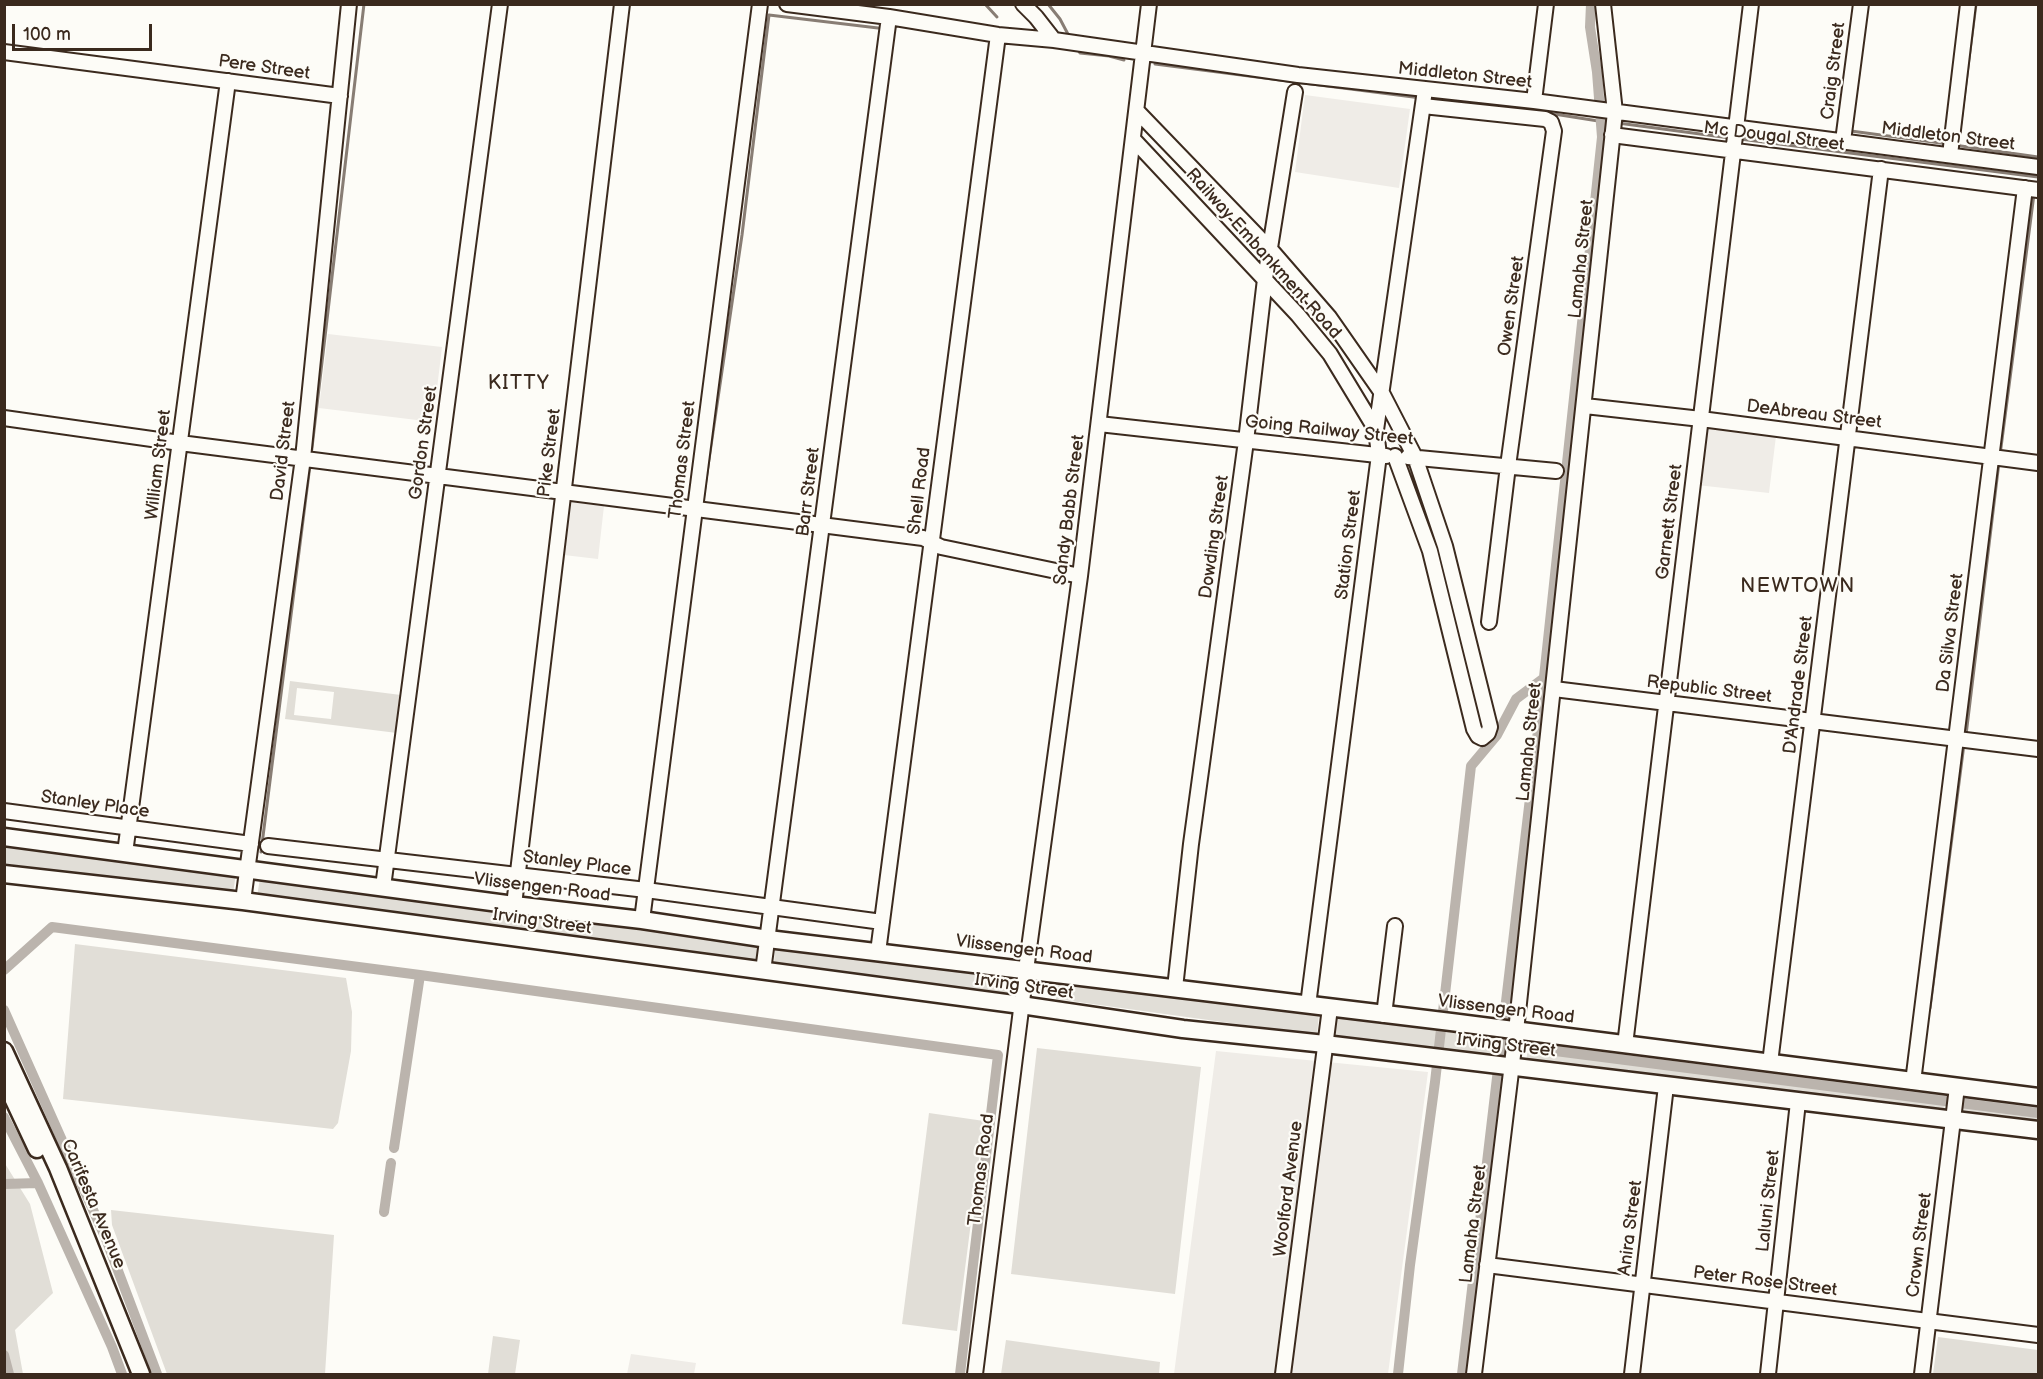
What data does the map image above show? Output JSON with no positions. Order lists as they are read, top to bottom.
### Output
{
  "streets": {
    "main road": ["Vlissengen Road", "Irving Street", "Carifesta Avenue"],
    "street": [
      "Pere Street",
      "Craig Street",
      "Middleton Street",
      "Mc Dougal Street",
      "Railway Embankment Road",
      "Lamaha Street",
      "Owen Street",
      "DeAbreau Street",
      "Going Railway Street",
      "Gordon Street",
      "David Street",
      "Pike Street",
      "Thomas Street",
      "William Street",
      "Shell Road",
      "Barr Street",
      "Sandy Babb Street",
      "Garnett Street",
      "Dowding Street",
      "Station Street",
      "Da Silva Street",
      "D'Andrade Street",
      "Republic Street",
      "Stanley Place",
      "Thomas Road",
      "Woolford Avenue",
      "Laluni Street",
      "Anira Street",
      "Crown Street",
      "Peter Rose Street"
    ]
  },
  "crossings": [
    ["Pere Street", "David Street"],
    ["Pere Street", "William Street"],
    ["Craig Street", "Middleton Street"],
    ["Middleton Street", "Lamaha Street"],
    ["Middleton Street", "Shell Road"],
    ["Middleton Street", "Barr Street"],
    ["Middleton Street", "Sandy Babb Street"],
    ["Middleton Street", "Garnett Street"],
    ["Middleton Street", "Station Street"],
    ["Mc Dougal Street", "Lamaha Street"],
    ["Mc Dougal Street", "Garnett Street"],
    ["Mc Dougal Street", "Da Silva Street"],
    ["Mc Dougal Street", "D'Andrade Street"],
    ["Railway Embankment Road", "Sandy Babb Street"],
    ["Railway Embankment Road", "Dowding Street"],
    ["Railway Embankment Road", "Station Street"],
    ["Lamaha Street", "DeAbreau Street"],
    ["Lamaha Street", "Republic Street"],
    ["Lamaha Street", "Vlissengen Road"],
    ["Lamaha Street", "Irving Street"],
    ["Lamaha Street", "Peter Rose Street"],
    ["Owen Street", "Going Railway Street"],
    ["Owen Street", "Station Street"],
    ["DeAbreau Street", "Garnett Street"],
    ["DeAbreau Street", "Da Silva Street"],
    ["DeAbreau Street", "D'Andrade Street"],
    ["Going Railway Street", "Sandy Babb Street"],
    ["Going Railway Street", "Dowding Street"],
    ["Going Railway Street", "Station Street"],
    ["Gordon Street", "Stanley Place"],
    ["Gordon Street", "Vlissengen Road"],
    ["David Street", "Stanley Place"],
    ["David Street", "Vlissengen Road"],
    ["David Street", "Irving Street"],
    ["Pike Street", "Stanley Place"],
    ["Pike Street", "Vlissengen Road"],
    ["Thomas Street", "Stanley Place"],
    ["Thomas Street", "Vlissengen Road"],
    ["William Street", "Stanley Place"],
    ["William Street", "Vlissengen Road"],
    ["Shell Road", "Stanley Place"],
    ["Shell Road", "Vlissengen Road"],
    ["Barr Street", "Stanley Place"],
    ["Barr Street", "Vlissengen Road"],
    ["Barr Street", "Irving Street"],
    ["Sandy Babb Street", "Vlissengen Road"],
    ["Sandy Babb Street", "Thomas Road"],
    ["Garnett Street", "Republic Street"],
    ["Garnett Street", "Vlissengen Road"],
    ["Dowding Street", "Vlissengen Road"],
    ["Station Street", "Vlissengen Road"],
    ["Da Silva Street", "Republic Street"],
    ["Da Silva Street", "Vlissengen Road"],
    ["D'Andrade Street", "Republic Street"],
    ["D'Andrade Street", "Vlissengen Road"],
    ["Vlissengen Road", "Thomas Road"],
    ["Vlissengen Road", "Woolford Avenue"],
    ["Vlissengen Road", "Crown Street"],
    ["Irving Street", "Thomas Road"],
    ["Irving Street", "Woolford Avenue"],
    ["Irving Street", "Laluni Street"],
    ["Irving Street", "Anira Street"],
    ["Irving Street", "Crown Street"],
    ["Laluni Street", "Peter Rose Street"],
    ["Anira Street", "Peter Rose Street"],
    ["Crown Street", "Peter Rose Street"]
  ],
  "districts": ["KITTY", "NEWTOWN"],
  "scale_bar": "100 m"
}
